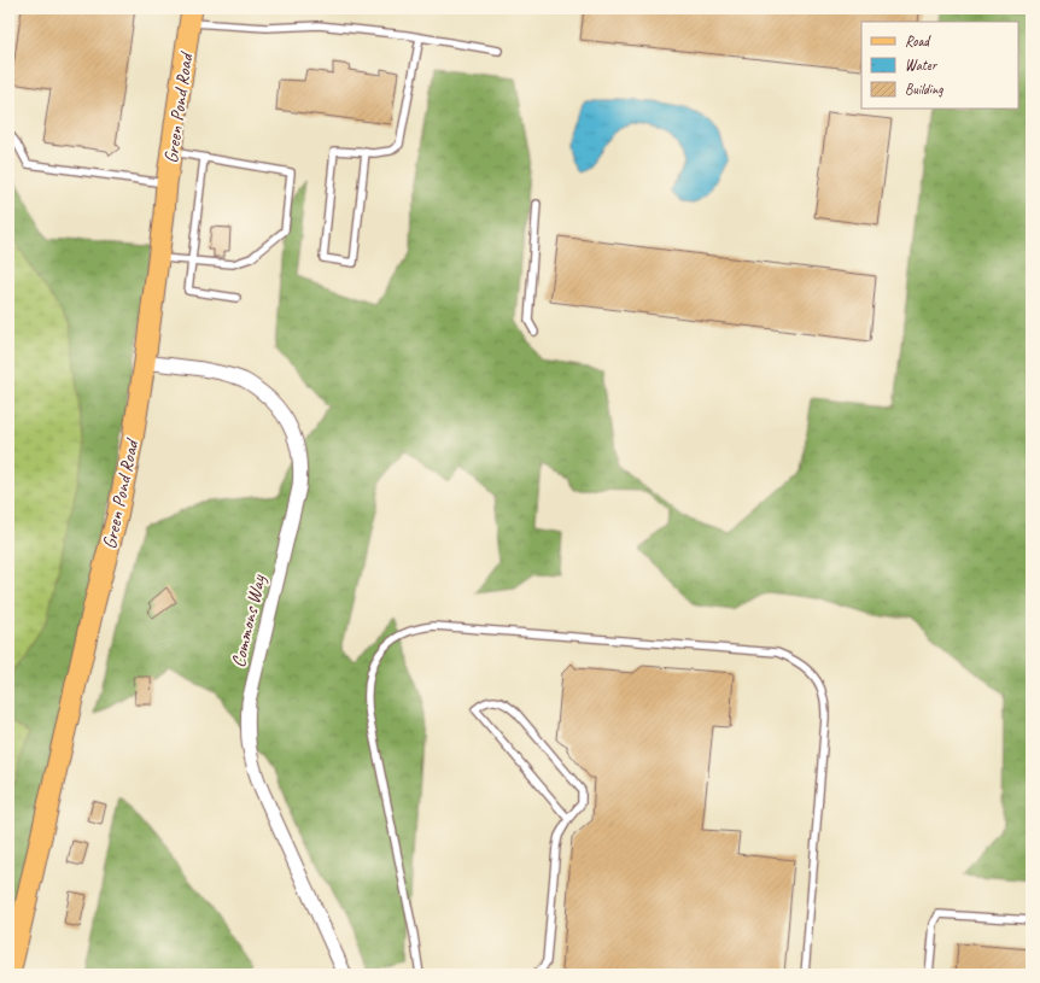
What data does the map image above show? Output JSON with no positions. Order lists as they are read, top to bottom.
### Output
{
  "streets": {
    "main road": ["Green Pond Road"],
    "street": ["Commons Way"]
  },
  "crossings": [
    ["Green Pond Road", "Commons Way"]
  ],
  "legend": ["Road", "Water", "Building"]
}
